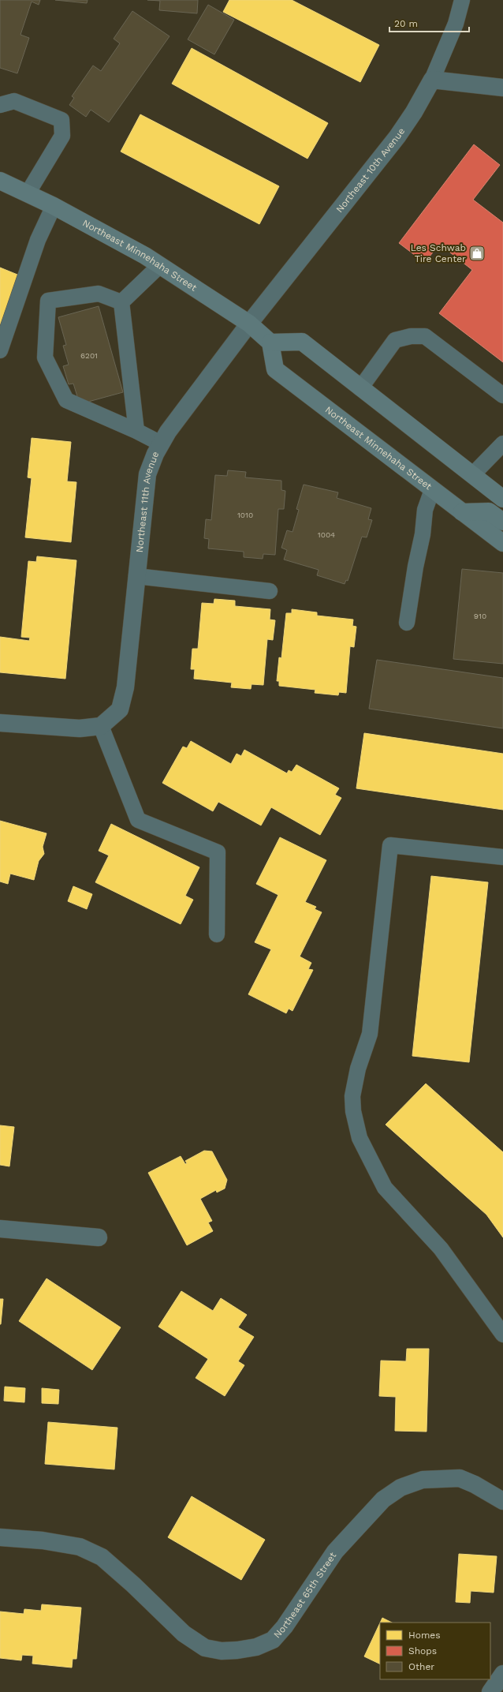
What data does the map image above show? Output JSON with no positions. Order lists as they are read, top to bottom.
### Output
{
  "streets": {
    "main road": ["Northeast Minnehaha Street"],
    "street": ["Northeast 10th Avenue", "Northeast 11th Avenue", "Northeast 65th Street"]
  },
  "crossings": [
    ["Northeast 10th Avenue", "Northeast Minnehaha Street"],
    ["Northeast 10th Avenue", "Northeast 11th Avenue"],
    ["Northeast Minnehaha Street", "Northeast 11th Avenue"]
  ],
  "places": {
    "shop": ["Les Schwab Tire Center"]
  },
  "house_numbers": [
    "6201",
    "1010",
    "1004",
    "910"
  ],
  "legend": ["Homes", "Shops", "Other"],
  "scale_bar": "20 m"
}
